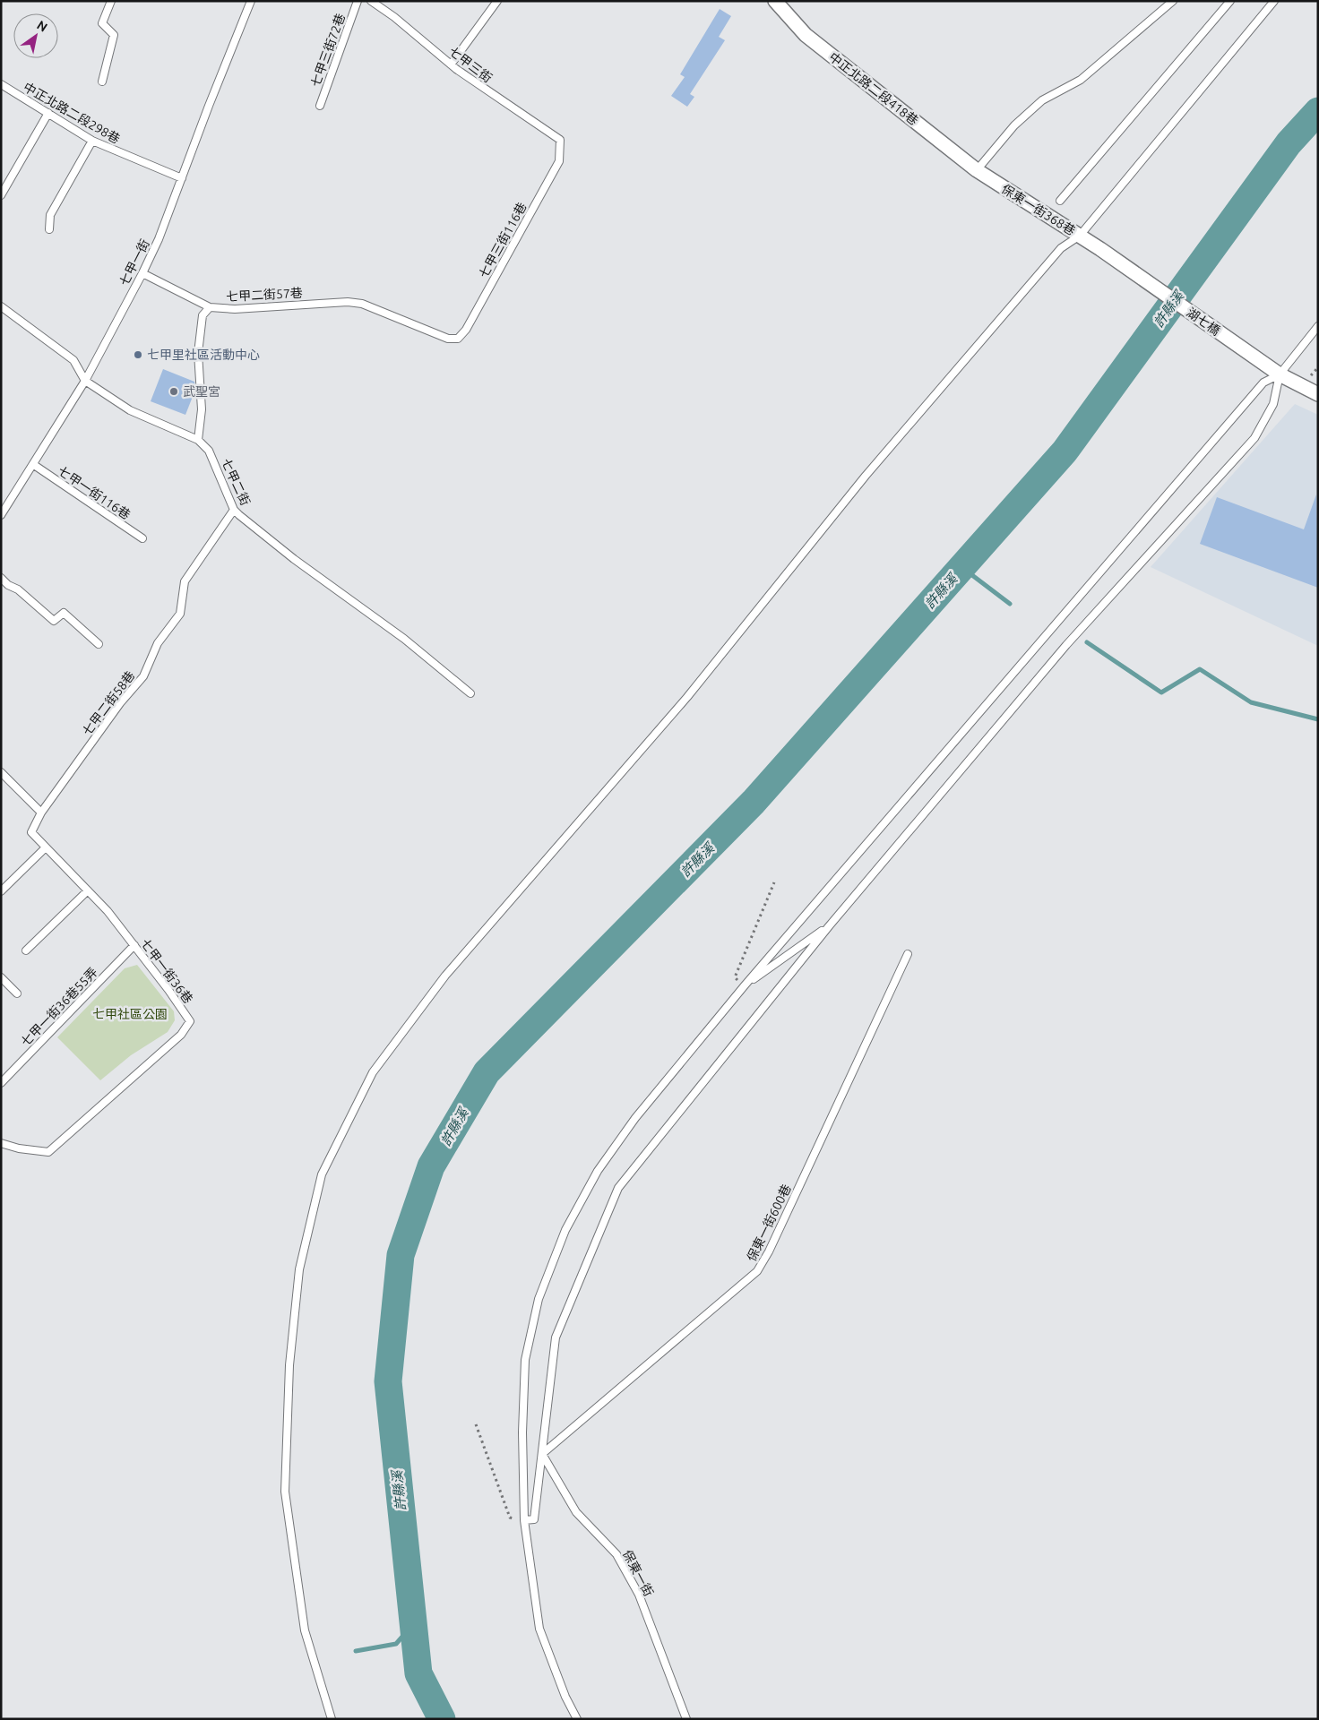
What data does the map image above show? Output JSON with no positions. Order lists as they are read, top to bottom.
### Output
{
  "streets": {
    "street": ["中正北路二段418巷", "保東一街368巷", "湖七橋"],
    "lane": [
      "七甲三街72巷",
      "七甲三街",
      "中正北路二段298巷",
      "七甲三街116巷",
      "七甲一街",
      "七甲二街57巷",
      "七甲二街",
      "七甲一街116巷",
      "七甲二街58巷",
      "七甲一街36巷",
      "七甲一街36巷55弄",
      "保東一街600巷",
      "保東一街"
    ]
  },
  "crossings": [
    ["七甲三街", "七甲三街116巷"],
    ["中正北路二段418巷", "保東一街368巷"],
    ["中正北路二段298巷", "七甲一街"],
    ["保東一街368巷", "湖七橋"],
    ["七甲三街116巷", "七甲二街57巷"],
    ["七甲一街", "七甲二街"],
    ["七甲一街", "七甲一街116巷"],
    ["七甲二街57巷", "七甲二街"],
    ["七甲二街", "七甲二街58巷"],
    ["七甲二街58巷", "七甲一街36巷"],
    ["七甲一街36巷", "七甲一街36巷55弄"],
    ["保東一街600巷", "保東一街"]
  ],
  "water": ["許縣溪"],
  "parks": ["七甲社區公園"],
  "places": ["七甲里社區活動中心", "武聖宮"],
  "north": "top right"
}
